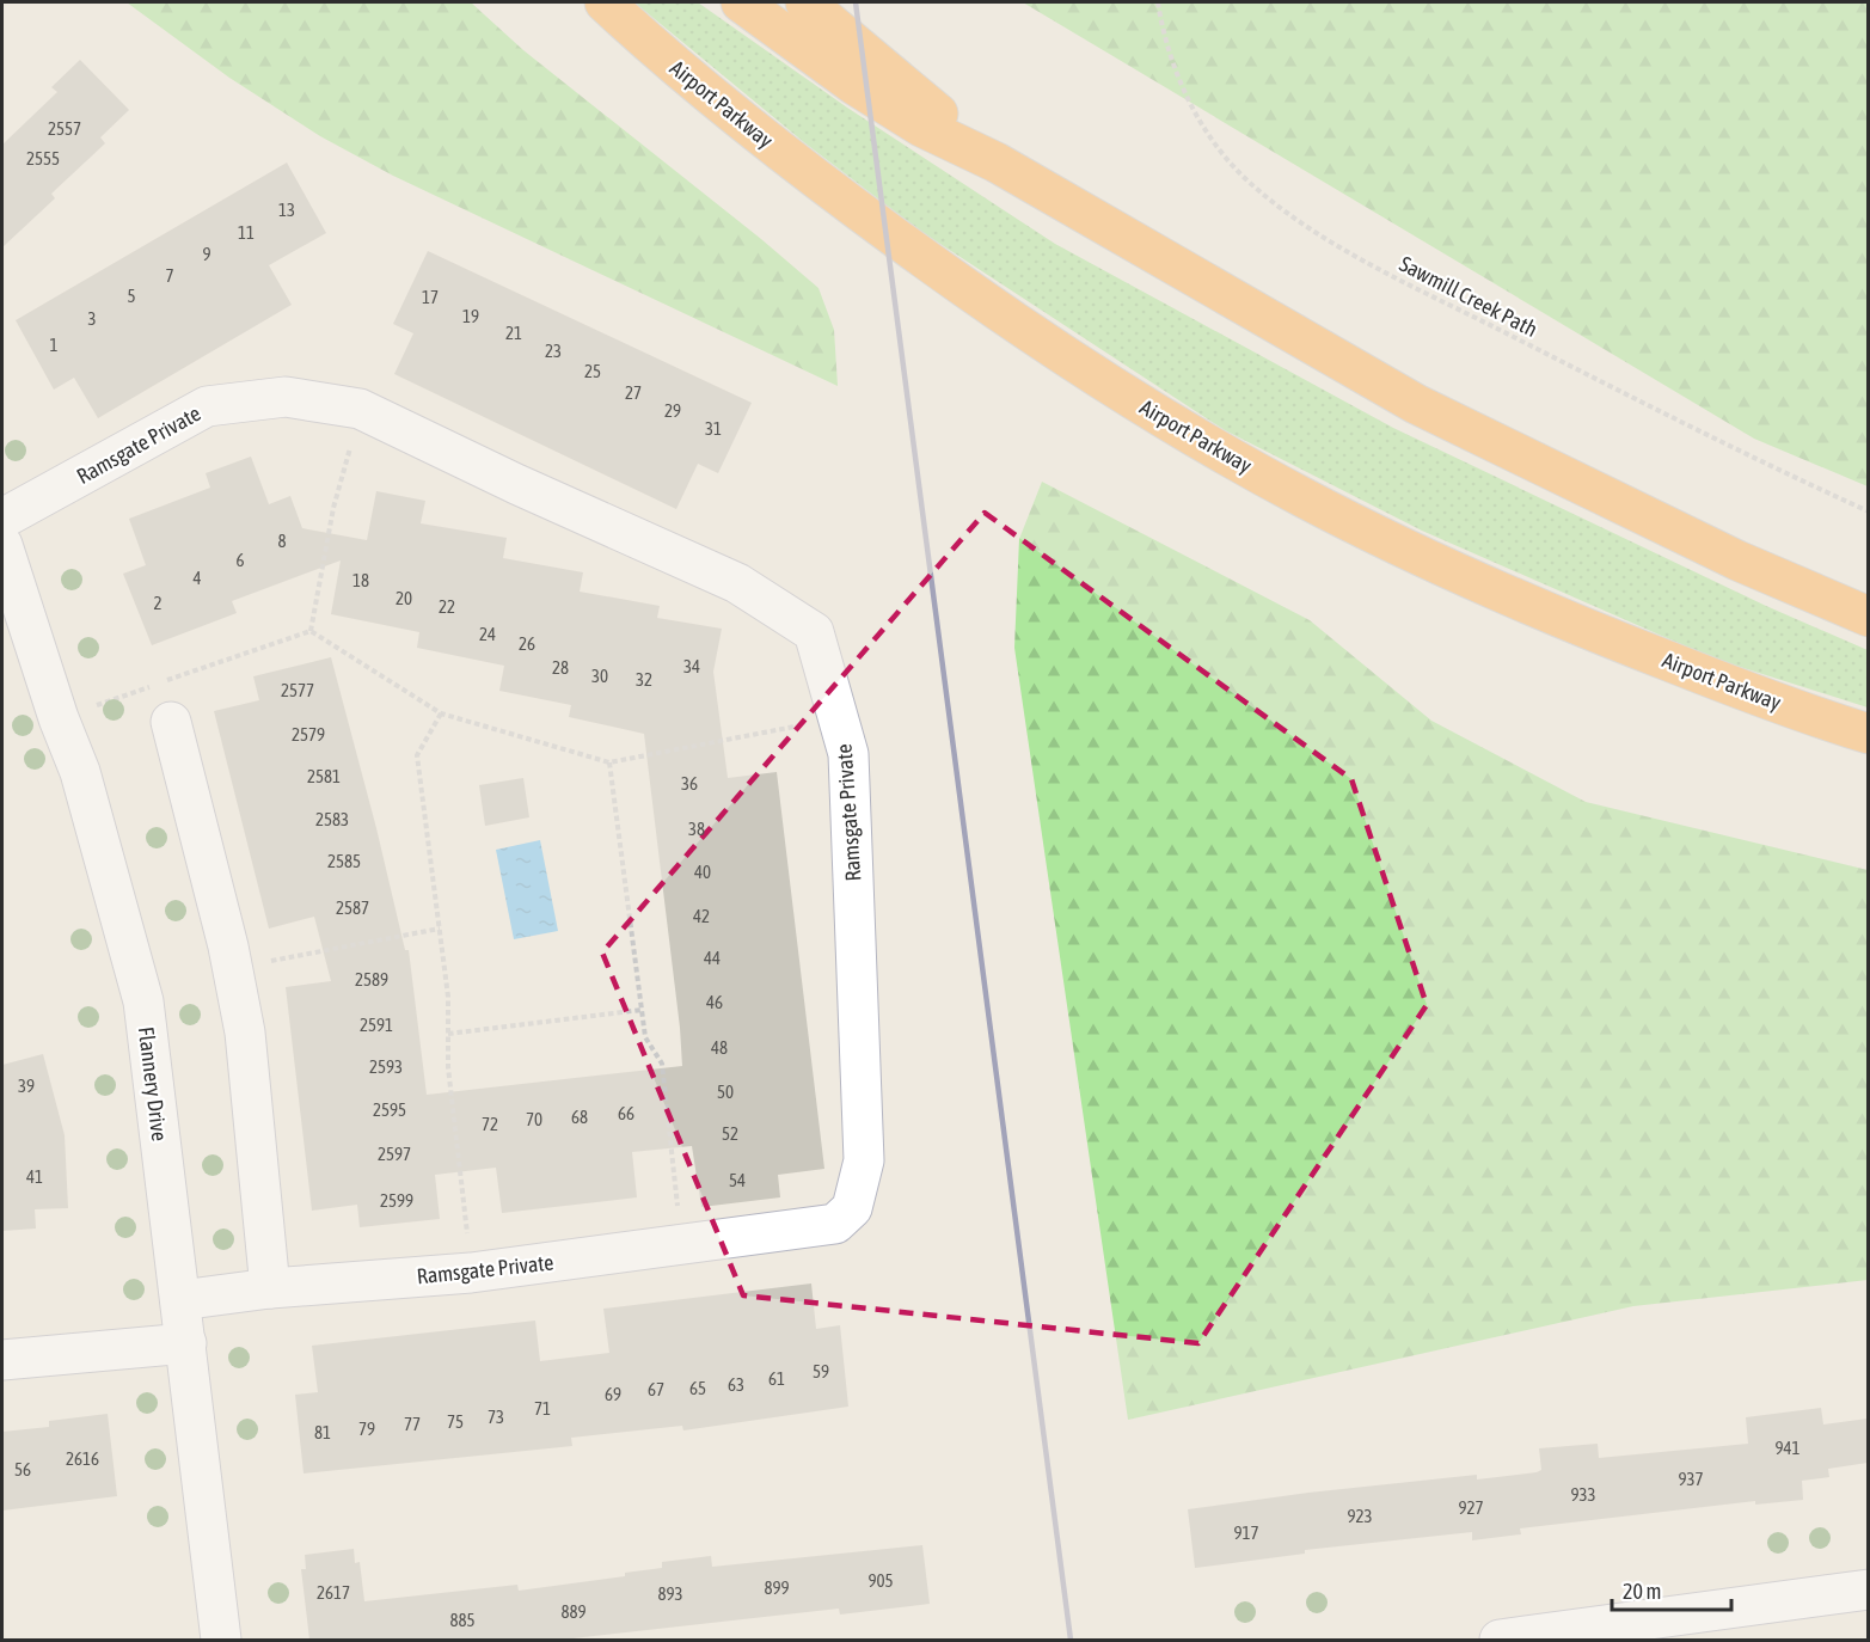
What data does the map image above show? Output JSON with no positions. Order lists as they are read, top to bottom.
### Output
{
  "streets": {
    "highway": ["Airport Parkway"],
    "street": ["Ramsgate Private", "Flannery Drive"],
    "path": ["Sawmill Creek Path"]
  },
  "crossings": [
    ["Ramsgate Private", "Flannery Drive"]
  ],
  "house_numbers": [
    "2557",
    "2555",
    "13",
    "11",
    "9",
    "7",
    "5",
    "17",
    "19",
    "3",
    "21",
    "1",
    "23",
    "25",
    "27",
    "29",
    "31",
    "8",
    "6",
    "4",
    "18",
    "20",
    "2",
    "22",
    "24",
    "26",
    "34",
    "28",
    "30",
    "32",
    "2577",
    "2579",
    "2581",
    "36",
    "2583",
    "38",
    "2585",
    "40",
    "2587",
    "42",
    "44",
    "2589",
    "46",
    "2591",
    "48",
    "2593",
    "39",
    "50",
    "2595",
    "66",
    "68",
    "70",
    "72",
    "52",
    "2597",
    "41",
    "54",
    "2599",
    "59",
    "61",
    "63",
    "65",
    "67",
    "69",
    "71",
    "73",
    "75",
    "77",
    "79",
    "81",
    "941",
    "2616",
    "56",
    "937",
    "933",
    "927",
    "923",
    "917",
    "905",
    "899",
    "2617",
    "893",
    "889",
    "885"
  ],
  "scale_bar": "20 m"
}
